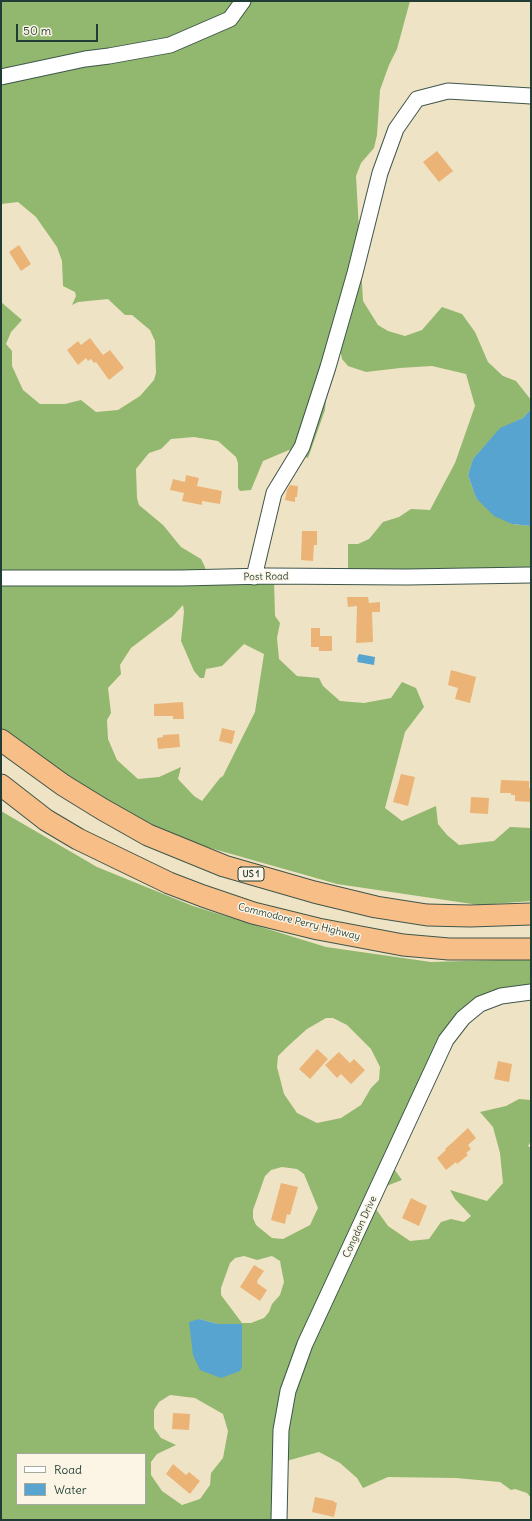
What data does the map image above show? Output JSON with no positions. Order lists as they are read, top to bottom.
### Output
{
  "streets": {
    "highway": ["US 1", "Commodore Perry Highway"],
    "street": ["Post Road", "Congdon Drive"]
  },
  "legend": ["Road", "Water"],
  "scale_bar": "50 m"
}
